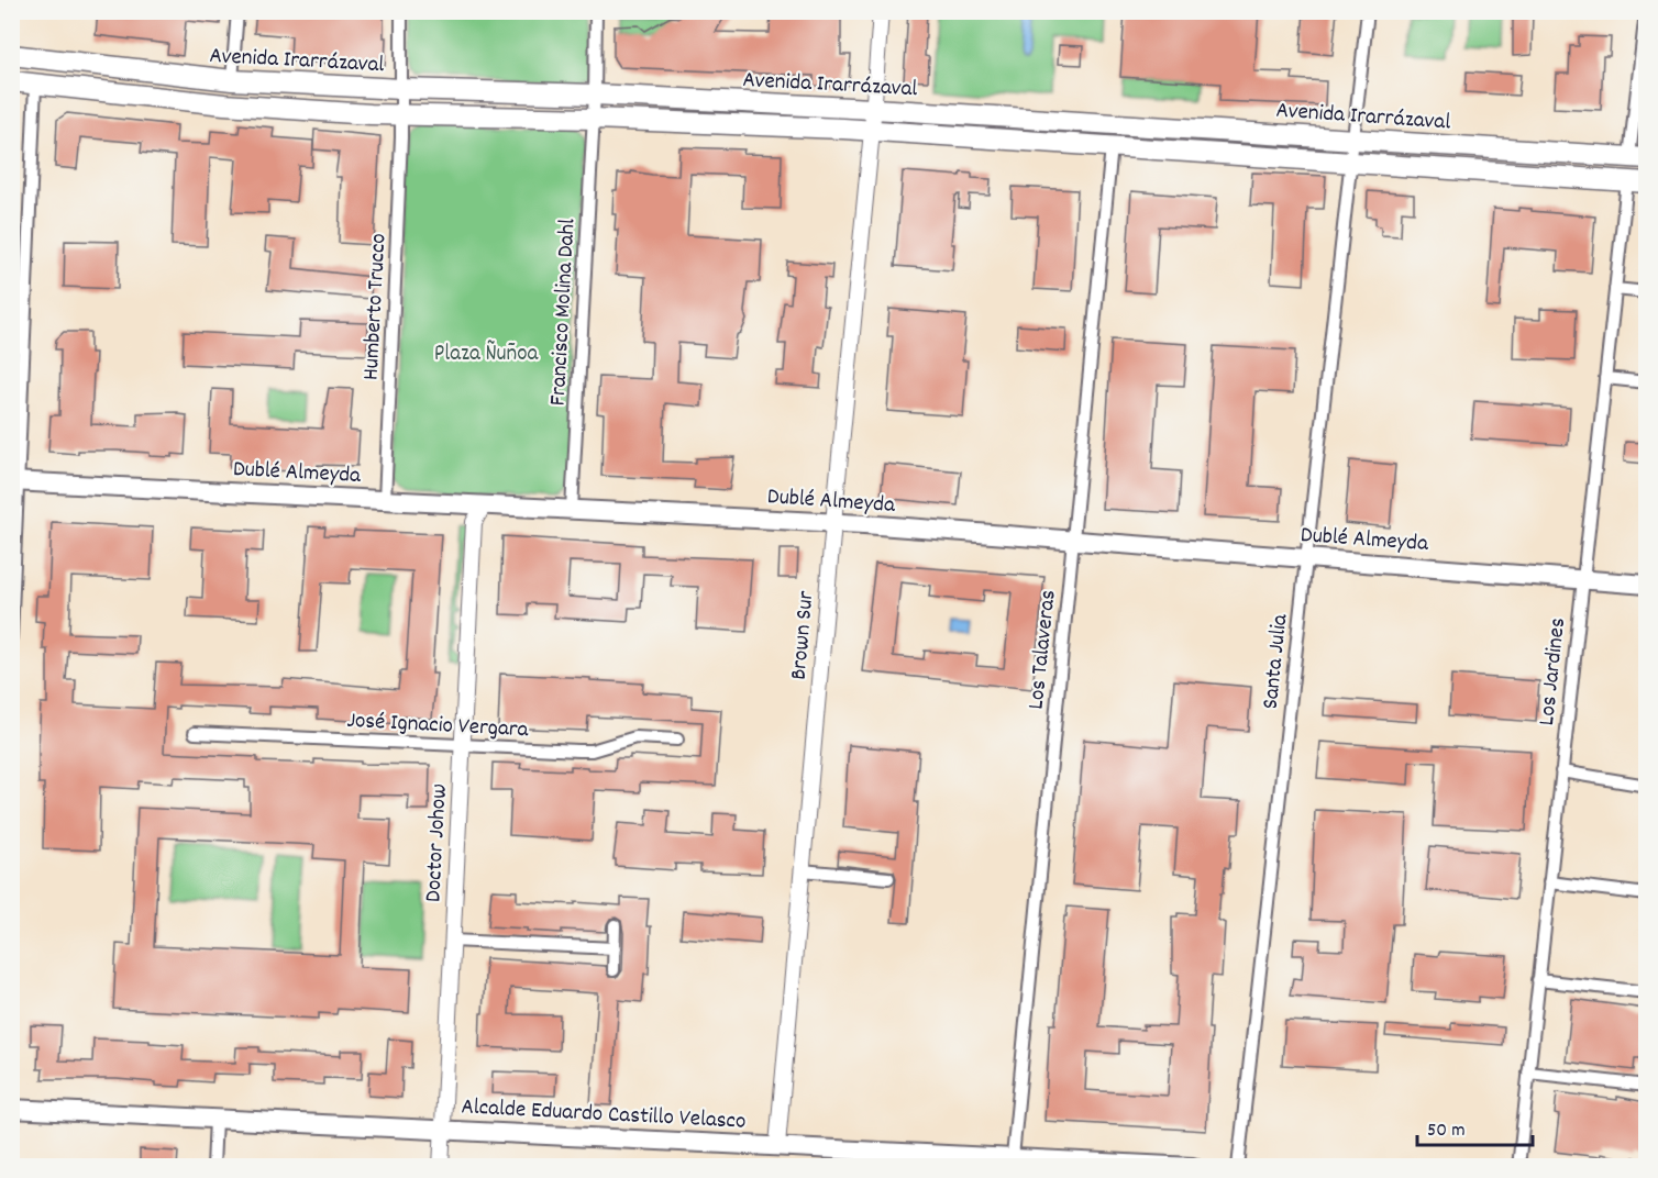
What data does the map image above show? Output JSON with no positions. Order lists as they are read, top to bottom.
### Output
{
  "streets": {
    "main road": ["Avenida Irarrázaval", "Dublé Almeyda", "Alcalde Eduardo Castillo Velasco"],
    "street": [
      "Humberto Trucco",
      "Francisco Molina Dahl",
      "Brown Sur",
      "Los Talaveras",
      "Santa Julia",
      "Los Jardines",
      "José Ignacio Vergara",
      "Doctor Johow"
    ]
  },
  "crossings": [
    ["Avenida Irarrázaval", "Humberto Trucco"],
    ["Avenida Irarrázaval", "Francisco Molina Dahl"],
    ["Avenida Irarrázaval", "Brown Sur"],
    ["Avenida Irarrázaval", "Los Talaveras"],
    ["Avenida Irarrázaval", "Santa Julia"],
    ["Avenida Irarrázaval", "Los Jardines"],
    ["Humberto Trucco", "Dublé Almeyda"],
    ["Francisco Molina Dahl", "Dublé Almeyda"],
    ["Dublé Almeyda", "Brown Sur"],
    ["Dublé Almeyda", "Los Talaveras"],
    ["Dublé Almeyda", "Santa Julia"],
    ["Dublé Almeyda", "Los Jardines"],
    ["Dublé Almeyda", "Doctor Johow"],
    ["Brown Sur", "Alcalde Eduardo Castillo Velasco"],
    ["Los Talaveras", "Alcalde Eduardo Castillo Velasco"],
    ["José Ignacio Vergara", "Doctor Johow"],
    ["Doctor Johow", "Alcalde Eduardo Castillo Velasco"]
  ],
  "parks": ["Plaza Ñuñoa"],
  "scale_bar": "50 m"
}
